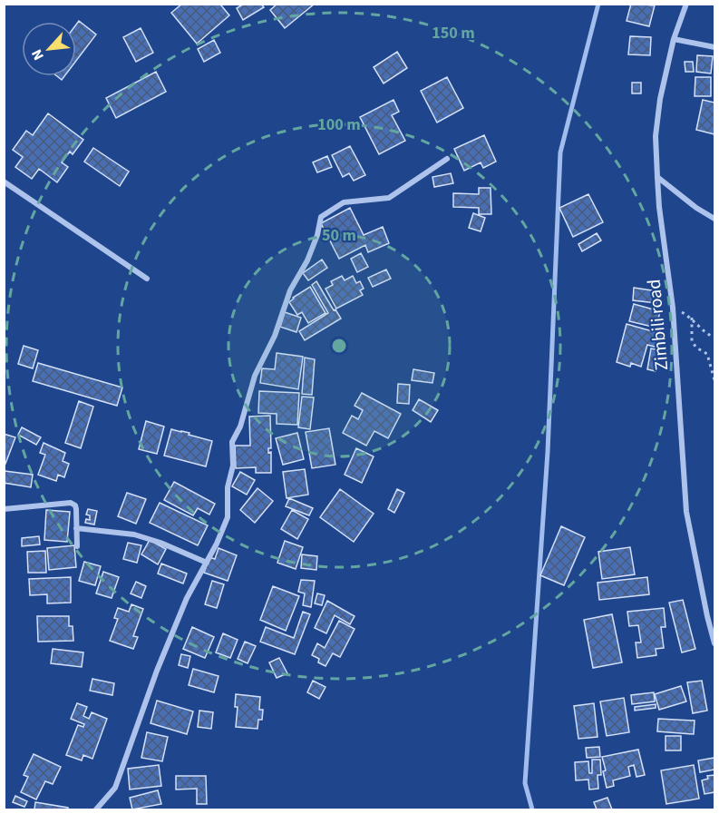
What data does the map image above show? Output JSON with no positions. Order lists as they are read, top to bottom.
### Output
{
  "streets": {
    "street": ["Zimbili road"]
  },
  "north": "bottom left",
  "rings": ["150 m", "100 m", "50 m"]
}
